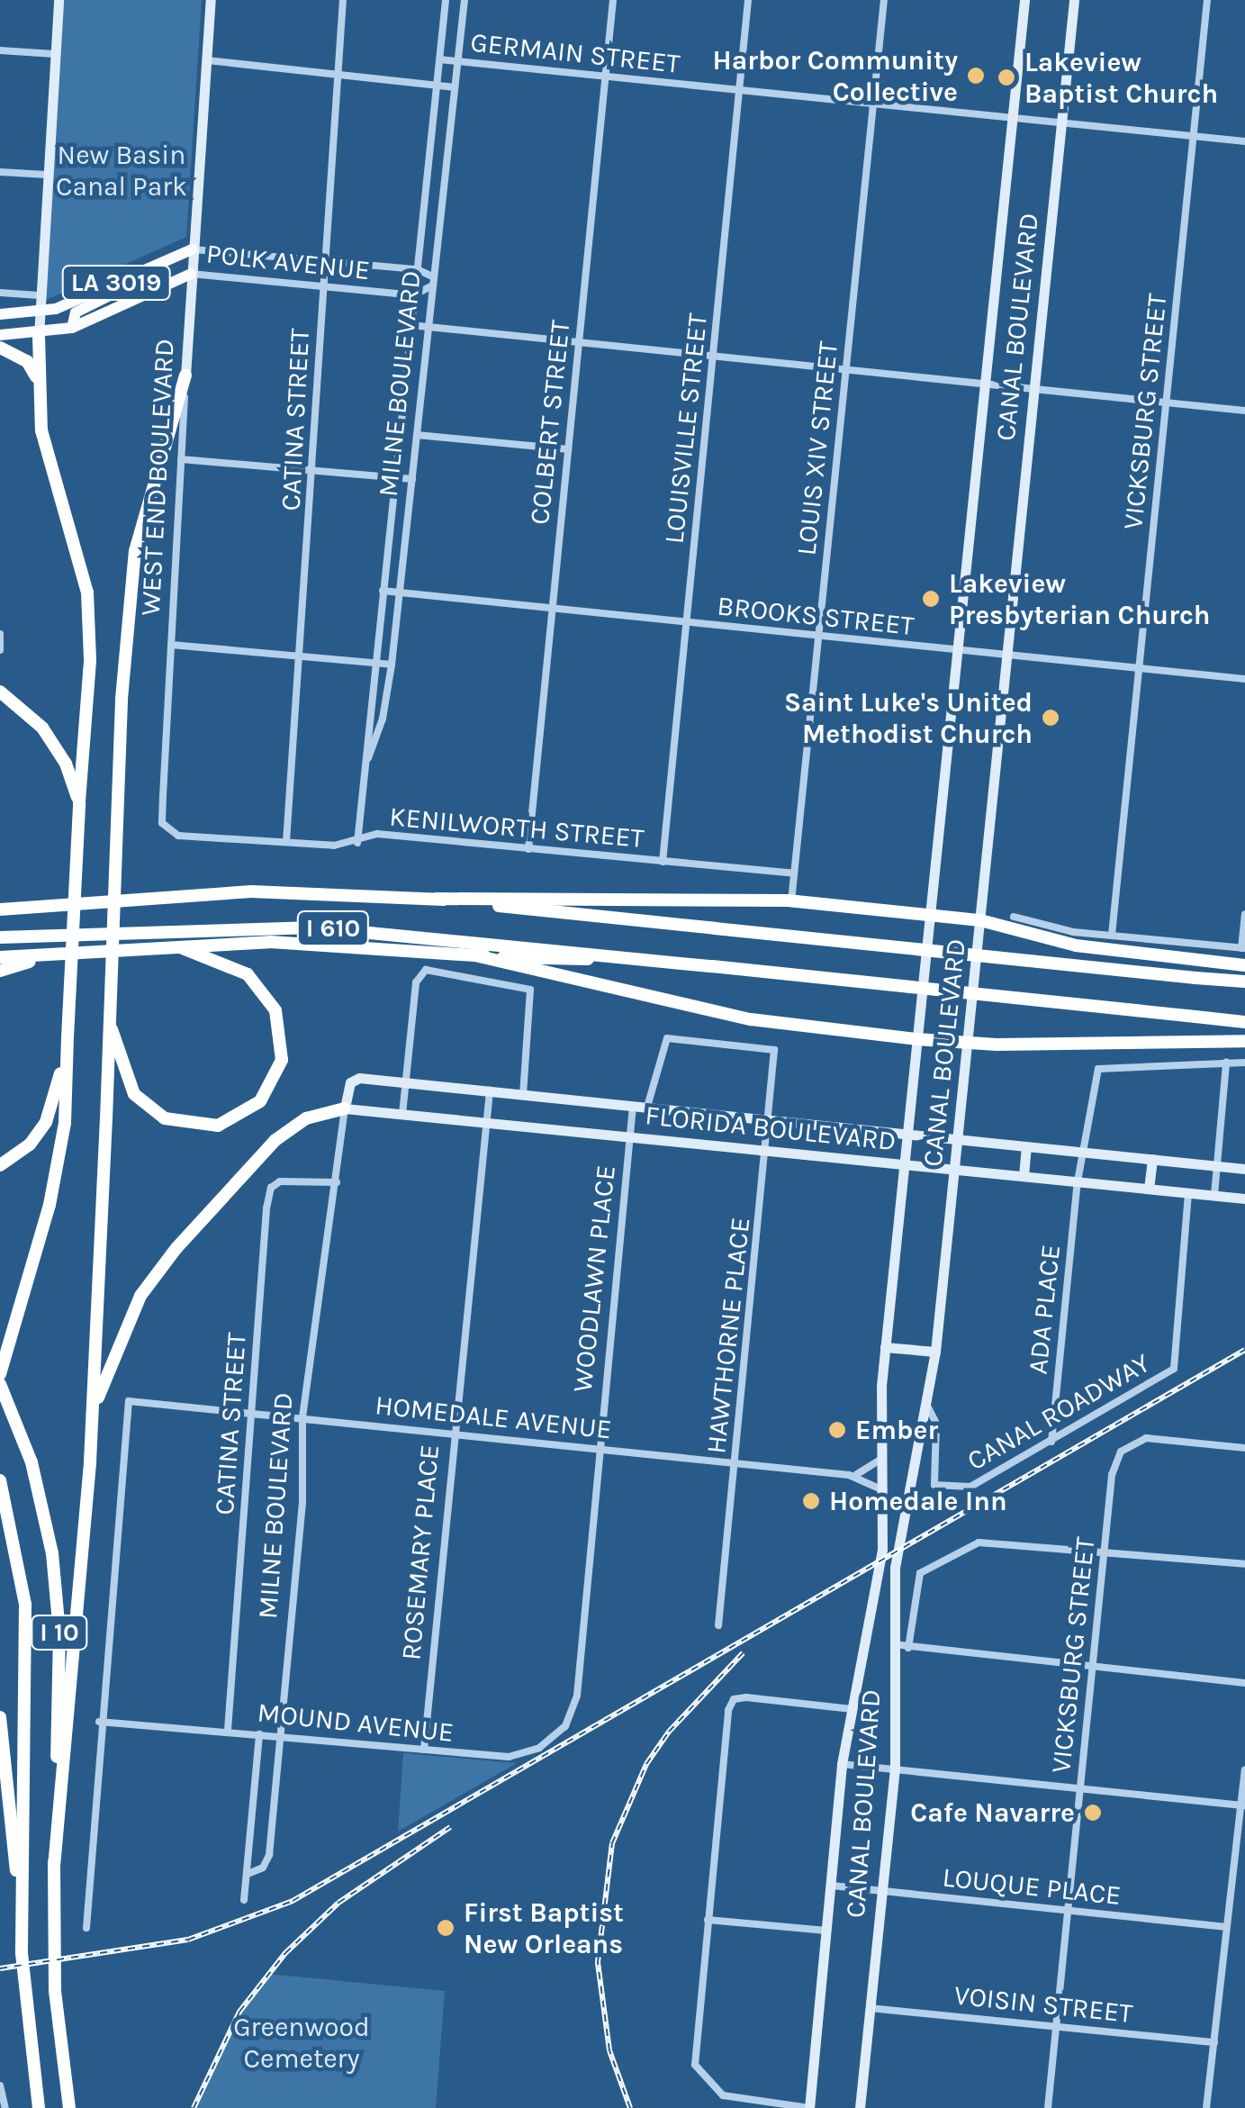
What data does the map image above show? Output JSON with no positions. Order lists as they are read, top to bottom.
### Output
{
  "streets": {
    "highway": ["I 610", "I 10"],
    "main road": [
      "LA 3019",
      "CANAL BOULEVARD",
      "MILNE BOULEVARD",
      "WEST END BOULEVARD",
      "FLORIDA BOULEVARD"
    ],
    "street": [
      "GERMAIN STREET",
      "POLK AVENUE",
      "VICKSBURG STREET",
      "CATINA STREET",
      "COLBERT STREET",
      "LOUISVILLE STREET",
      "LOUIS XIV STREET",
      "BROOKS STREET",
      "KENILWORTH STREET",
      "WOODLAWN PLACE",
      "ADA PLACE",
      "HAWTHORNE PLACE",
      "CANAL ROADWAY",
      "HOMEDALE AVENUE",
      "ROSEMARY PLACE",
      "MOUND AVENUE",
      "LOUQUE PLACE",
      "VOISIN STREET"
    ]
  },
  "crossings": [
    ["GERMAIN STREET", "CANAL BOULEVARD"],
    ["GERMAIN STREET", "MILNE BOULEVARD"],
    ["GERMAIN STREET", "VICKSBURG STREET"],
    ["GERMAIN STREET", "CATINA STREET"],
    ["GERMAIN STREET", "COLBERT STREET"],
    ["GERMAIN STREET", "LOUISVILLE STREET"],
    ["GERMAIN STREET", "LOUIS XIV STREET"],
    ["GERMAIN STREET", "WEST END BOULEVARD"],
    ["POLK AVENUE", "LA 3019"],
    ["POLK AVENUE", "MILNE BOULEVARD"],
    ["POLK AVENUE", "CATINA STREET"],
    ["POLK AVENUE", "WEST END BOULEVARD"],
    ["LA 3019", "WEST END BOULEVARD"],
    ["CANAL BOULEVARD", "BROOKS STREET"],
    ["CANAL BOULEVARD", "FLORIDA BOULEVARD"],
    ["CANAL BOULEVARD", "CANAL ROADWAY"],
    ["CANAL BOULEVARD", "HOMEDALE AVENUE"],
    ["CANAL BOULEVARD", "LOUQUE PLACE"],
    ["CANAL BOULEVARD", "VOISIN STREET"],
    ["MILNE BOULEVARD", "CATINA STREET"],
    ["MILNE BOULEVARD", "BROOKS STREET"],
    ["MILNE BOULEVARD", "KENILWORTH STREET"],
    ["MILNE BOULEVARD", "FLORIDA BOULEVARD"],
    ["MILNE BOULEVARD", "HOMEDALE AVENUE"],
    ["MILNE BOULEVARD", "MOUND AVENUE"],
    ["VICKSBURG STREET", "BROOKS STREET"],
    ["VICKSBURG STREET", "LOUQUE PLACE"],
    ["VICKSBURG STREET", "VOISIN STREET"],
    ["CATINA STREET", "KENILWORTH STREET"],
    ["CATINA STREET", "HOMEDALE AVENUE"],
    ["CATINA STREET", "MOUND AVENUE"],
    ["COLBERT STREET", "BROOKS STREET"],
    ["COLBERT STREET", "KENILWORTH STREET"],
    ["LOUISVILLE STREET", "BROOKS STREET"],
    ["LOUISVILLE STREET", "KENILWORTH STREET"],
    ["LOUIS XIV STREET", "BROOKS STREET"],
    ["LOUIS XIV STREET", "KENILWORTH STREET"],
    ["WEST END BOULEVARD", "KENILWORTH STREET"],
    ["FLORIDA BOULEVARD", "WOODLAWN PLACE"],
    ["FLORIDA BOULEVARD", "ADA PLACE"],
    ["FLORIDA BOULEVARD", "HAWTHORNE PLACE"],
    ["FLORIDA BOULEVARD", "CANAL ROADWAY"],
    ["FLORIDA BOULEVARD", "ROSEMARY PLACE"],
    ["WOODLAWN PLACE", "HOMEDALE AVENUE"],
    ["WOODLAWN PLACE", "MOUND AVENUE"],
    ["ADA PLACE", "CANAL ROADWAY"],
    ["HAWTHORNE PLACE", "HOMEDALE AVENUE"],
    ["HOMEDALE AVENUE", "ROSEMARY PLACE"],
    ["HOMEDALE AVENUE", "MOUND AVENUE"],
    ["ROSEMARY PLACE", "MOUND AVENUE"]
  ],
  "parks": ["New Basin Canal Park", "Greenwood Cemetery"],
  "places": [
    "Harbor Community Collective",
    "Lakeview Baptist Church",
    "Lakeview Presbyterian Church",
    "Saint Luke's United Methodist Church",
    "Ember",
    "Homedale Inn",
    "Cafe Navarre",
    "First Baptist New Orleans"
  ]
}
